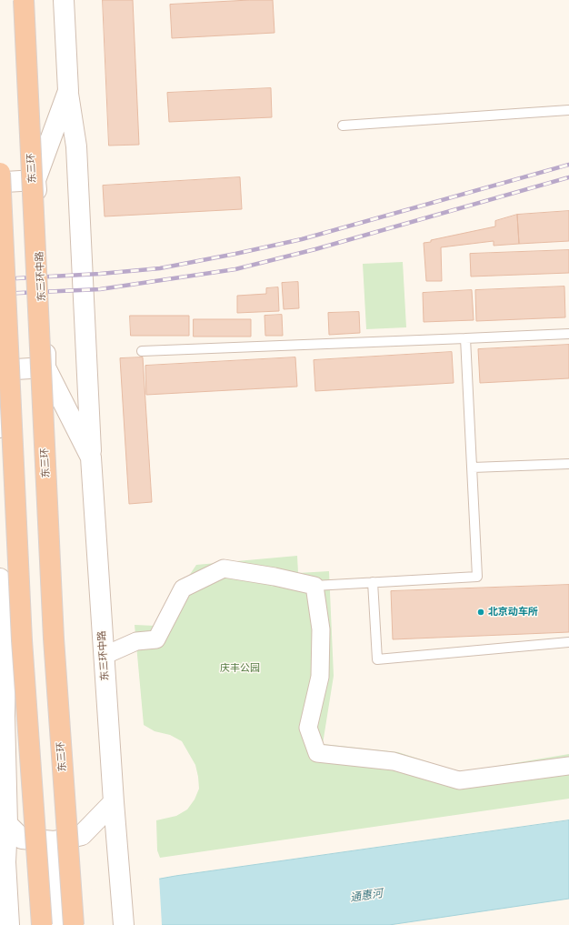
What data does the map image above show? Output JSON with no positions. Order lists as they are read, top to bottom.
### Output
{
  "streets": {
    "highway": ["东三环"],
    "street": ["东三环中路"]
  },
  "water": ["通惠河"],
  "parks": ["庆丰公园"],
  "places": ["北京动车所"]
}
